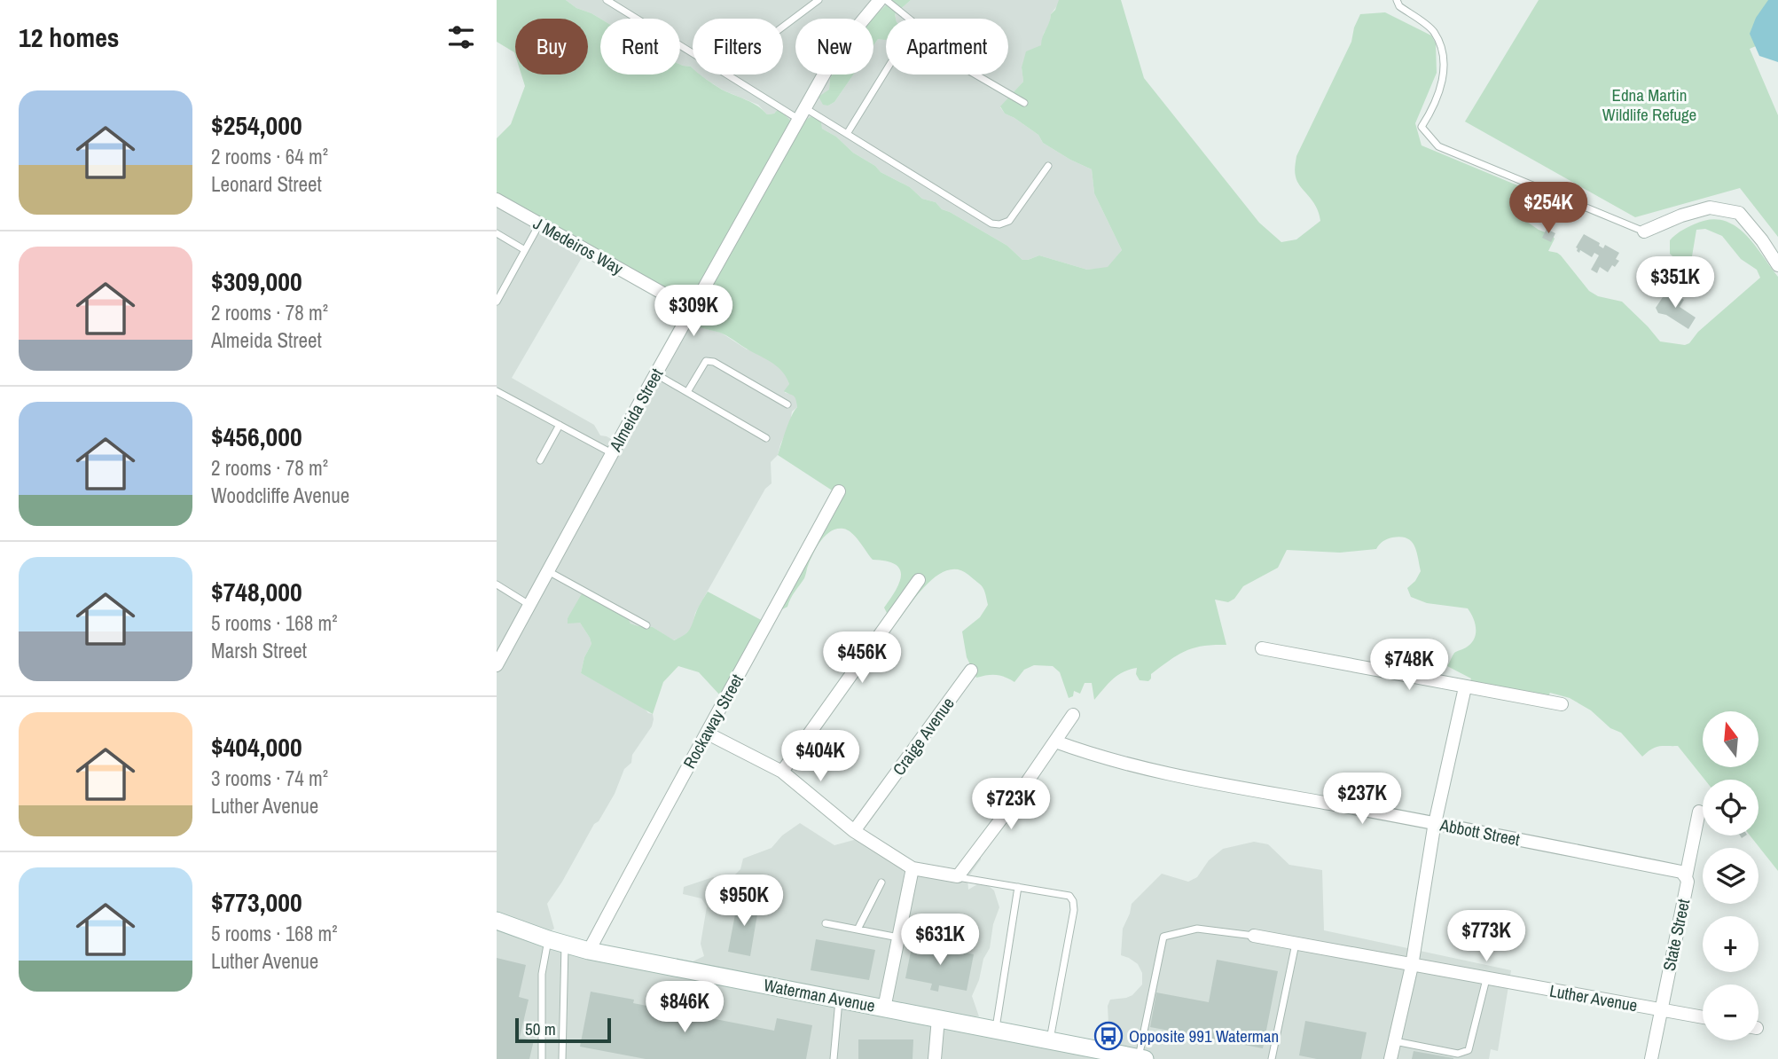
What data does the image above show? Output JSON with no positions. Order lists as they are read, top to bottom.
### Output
{
  "streets": {
    "main road": ["Waterman Avenue"],
    "street": [
      "J Medeiros Way",
      "Almeida Street",
      "Rockaway Street",
      "Craige Avenue",
      "Abbott Street",
      "State Street",
      "Luther Avenue"
    ]
  },
  "crossings": [
    ["J Medeiros Way", "Almeida Street"],
    ["Rockaway Street", "Waterman Avenue"],
    ["Abbott Street", "State Street"],
    ["State Street", "Luther Avenue"]
  ],
  "parks": ["Edna Martin Wildlife Refuge"],
  "places": {
    "bus stop": ["Opposite 991 Waterman"]
  },
  "scale_bar": "50 m",
  "north": "top",
  "page": {
    "heading": "12 homes",
    "chip": [
      "Buy",
      "Rent",
      "Filters",
      "New",
      "Apartment"
    ],
    "list": [
      {
        "name": "$254,000",
        "note": "2 rooms · 64 m² · Leonard Street"
      },
      {
        "name": "$309,000",
        "note": "2 rooms · 78 m² · Almeida Street"
      },
      {
        "name": "$456,000",
        "note": "2 rooms · 78 m² · Woodcliffe Avenue"
      },
      {
        "name": "$748,000",
        "note": "5 rooms · 168 m² · Marsh Street"
      },
      {
        "name": "$404,000",
        "note": "3 rooms · 74 m² · Luther Avenue"
      },
      {
        "name": "$773,000",
        "note": "5 rooms · 168 m² · Luther Avenue"
      }
    ],
    "price": [
      "$254K",
      "$351K",
      "$309K",
      "$456K",
      "$748K",
      "$404K",
      "$237K",
      "$723K",
      "$950K",
      "$773K",
      "$631K",
      "$846K"
    ],
    "map_buttons": ["+", "−"],
    "scale": "50 m"
  }
}
